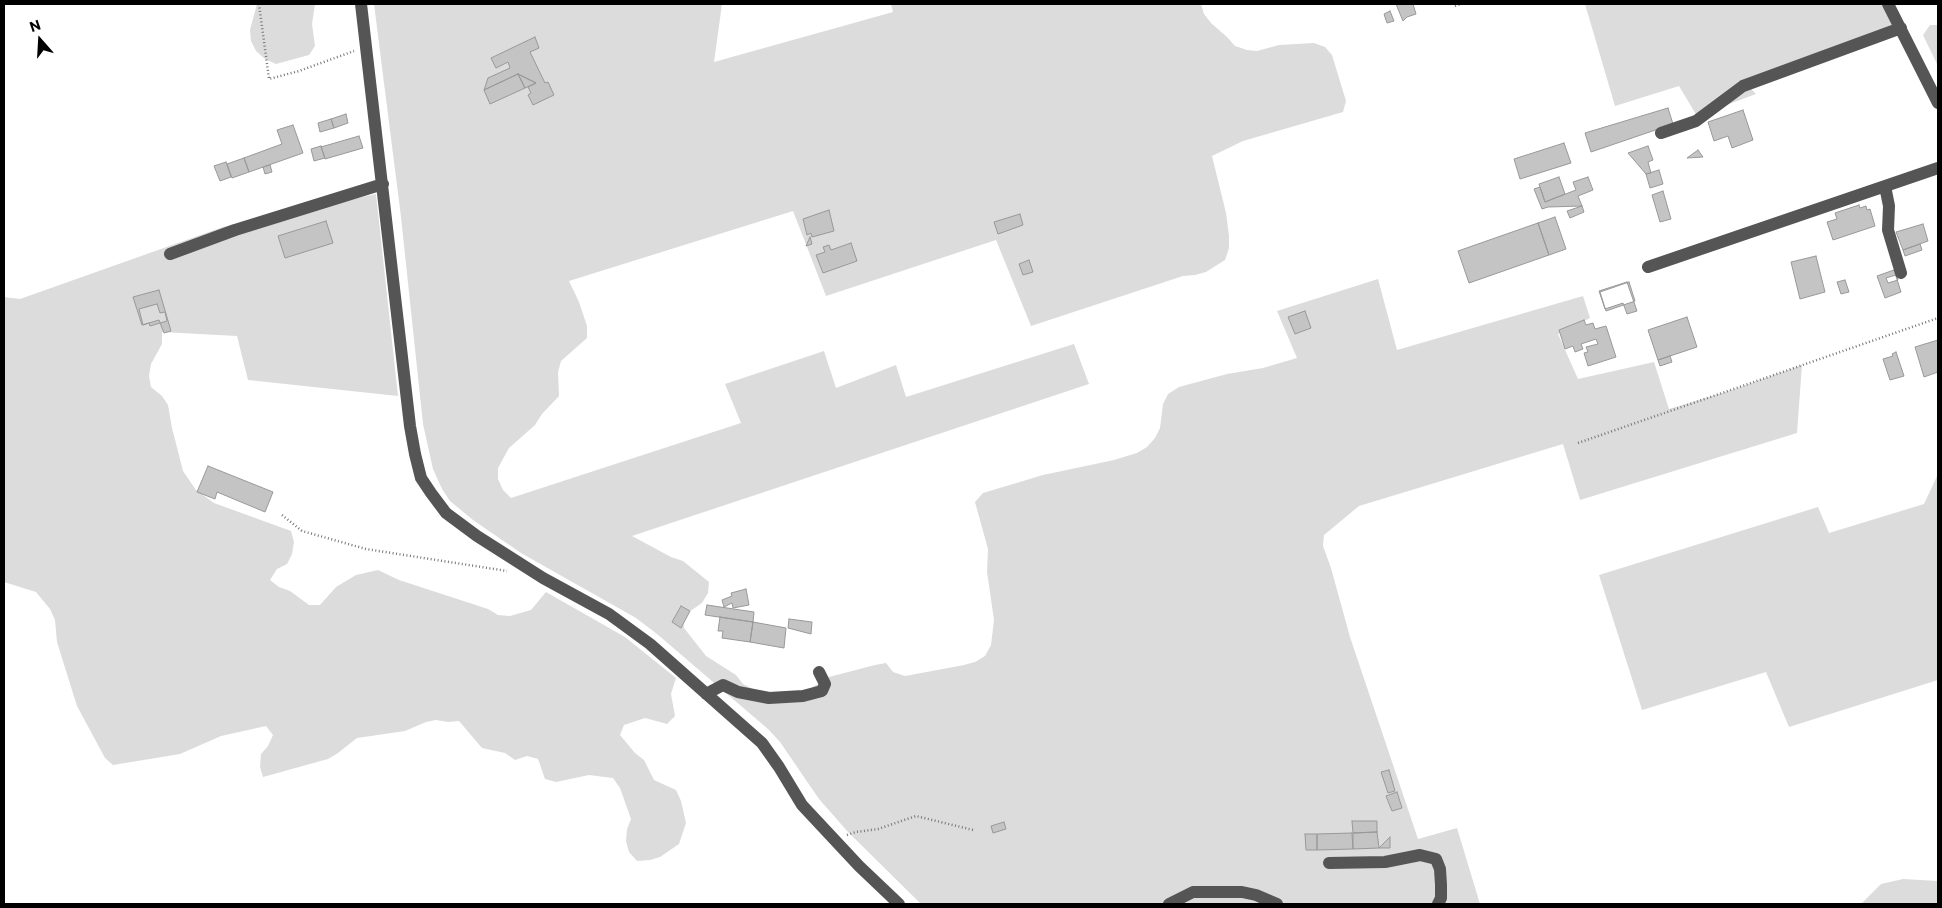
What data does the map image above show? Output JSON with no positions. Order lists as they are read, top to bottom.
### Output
{
  "north": "top"
}
